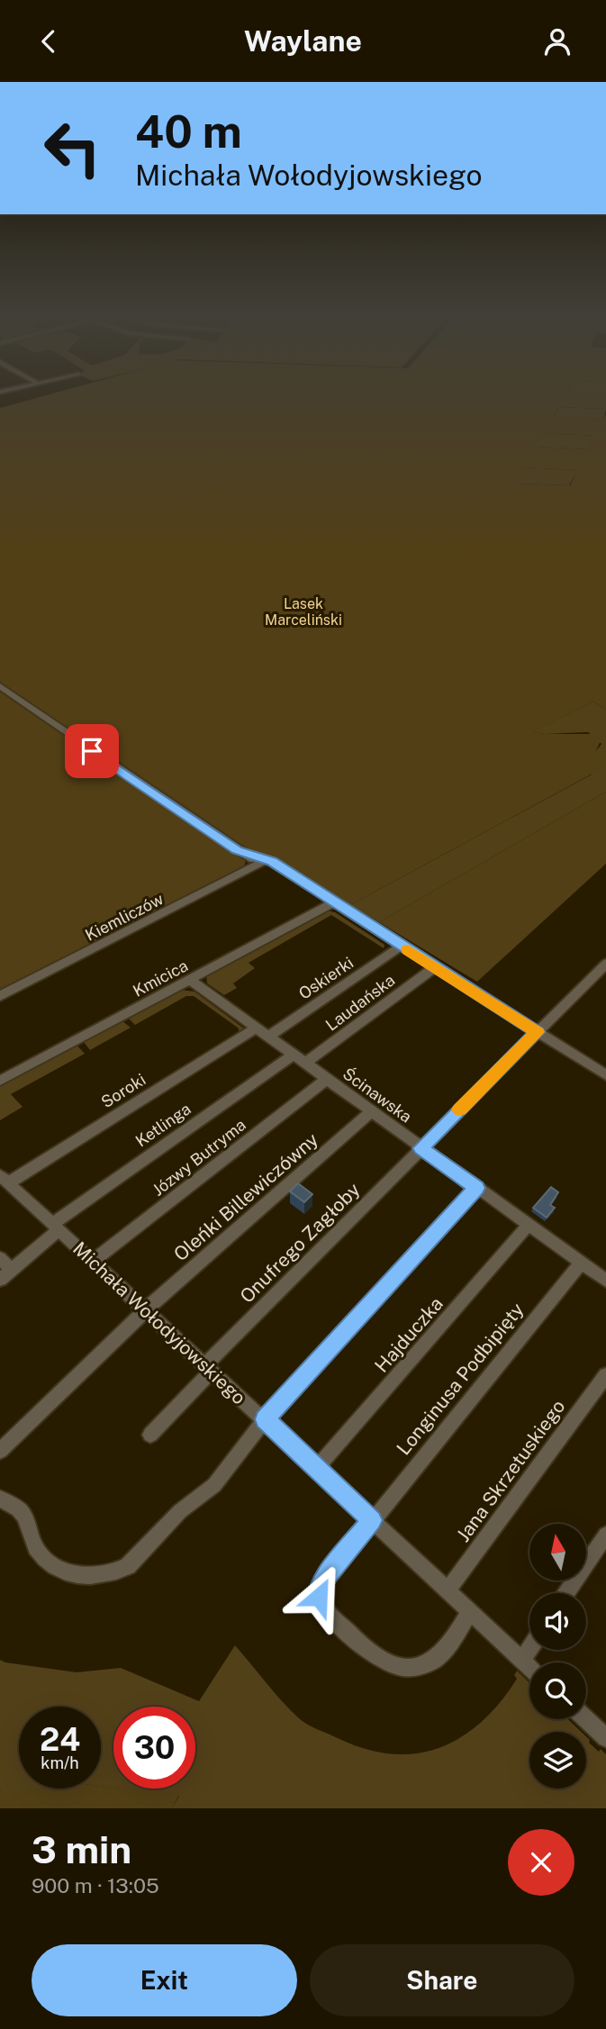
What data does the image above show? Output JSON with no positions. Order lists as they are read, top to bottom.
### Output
{
  "streets": {
    "street": [
      "Kiemliczów",
      "Kmicica",
      "Oskierki",
      "Laudańska",
      "Soroki",
      "Ścinawska",
      "Ketlinga",
      "Józwy Butryma",
      "Oleńki Billewiczówny",
      "Onufrego Zagłoby",
      "Michała Wołodyjowskiego",
      "Hajduczka",
      "Longinusa Podbipięty",
      "Jana Skrzetuskiego"
    ]
  },
  "crossings": [
    ["Kmicica", "Ścinawska"],
    ["Oskierki", "Ścinawska"],
    ["Laudańska", "Ścinawska"],
    ["Soroki", "Ścinawska"],
    ["Soroki", "Michała Wołodyjowskiego"],
    ["Ścinawska", "Ketlinga"],
    ["Ścinawska", "Józwy Butryma"],
    ["Ścinawska", "Oleńki Billewiczówny"],
    ["Ścinawska", "Onufrego Zagłoby"],
    ["Ścinawska", "Hajduczka"],
    ["Ścinawska", "Longinusa Podbipięty"],
    ["Ketlinga", "Michała Wołodyjowskiego"],
    ["Józwy Butryma", "Michała Wołodyjowskiego"],
    ["Oleńki Billewiczówny", "Michała Wołodyjowskiego"],
    ["Onufrego Zagłoby", "Michała Wołodyjowskiego"],
    ["Michała Wołodyjowskiego", "Hajduczka"],
    ["Michała Wołodyjowskiego", "Longinusa Podbipięty"],
    ["Michała Wołodyjowskiego", "Jana Skrzetuskiego"]
  ],
  "parks": ["Lasek Marceliński"],
  "north": "top",
  "page": {
    "header": "Waylane",
    "turn": ["40 m", "Michała Wołodyjowskiego"],
    "speed": "24 km/h",
    "limit": "30",
    "heading": ["3 min", "900 m · 13:05"],
    "buttons": ["Exit", "Share"]
  }
}
